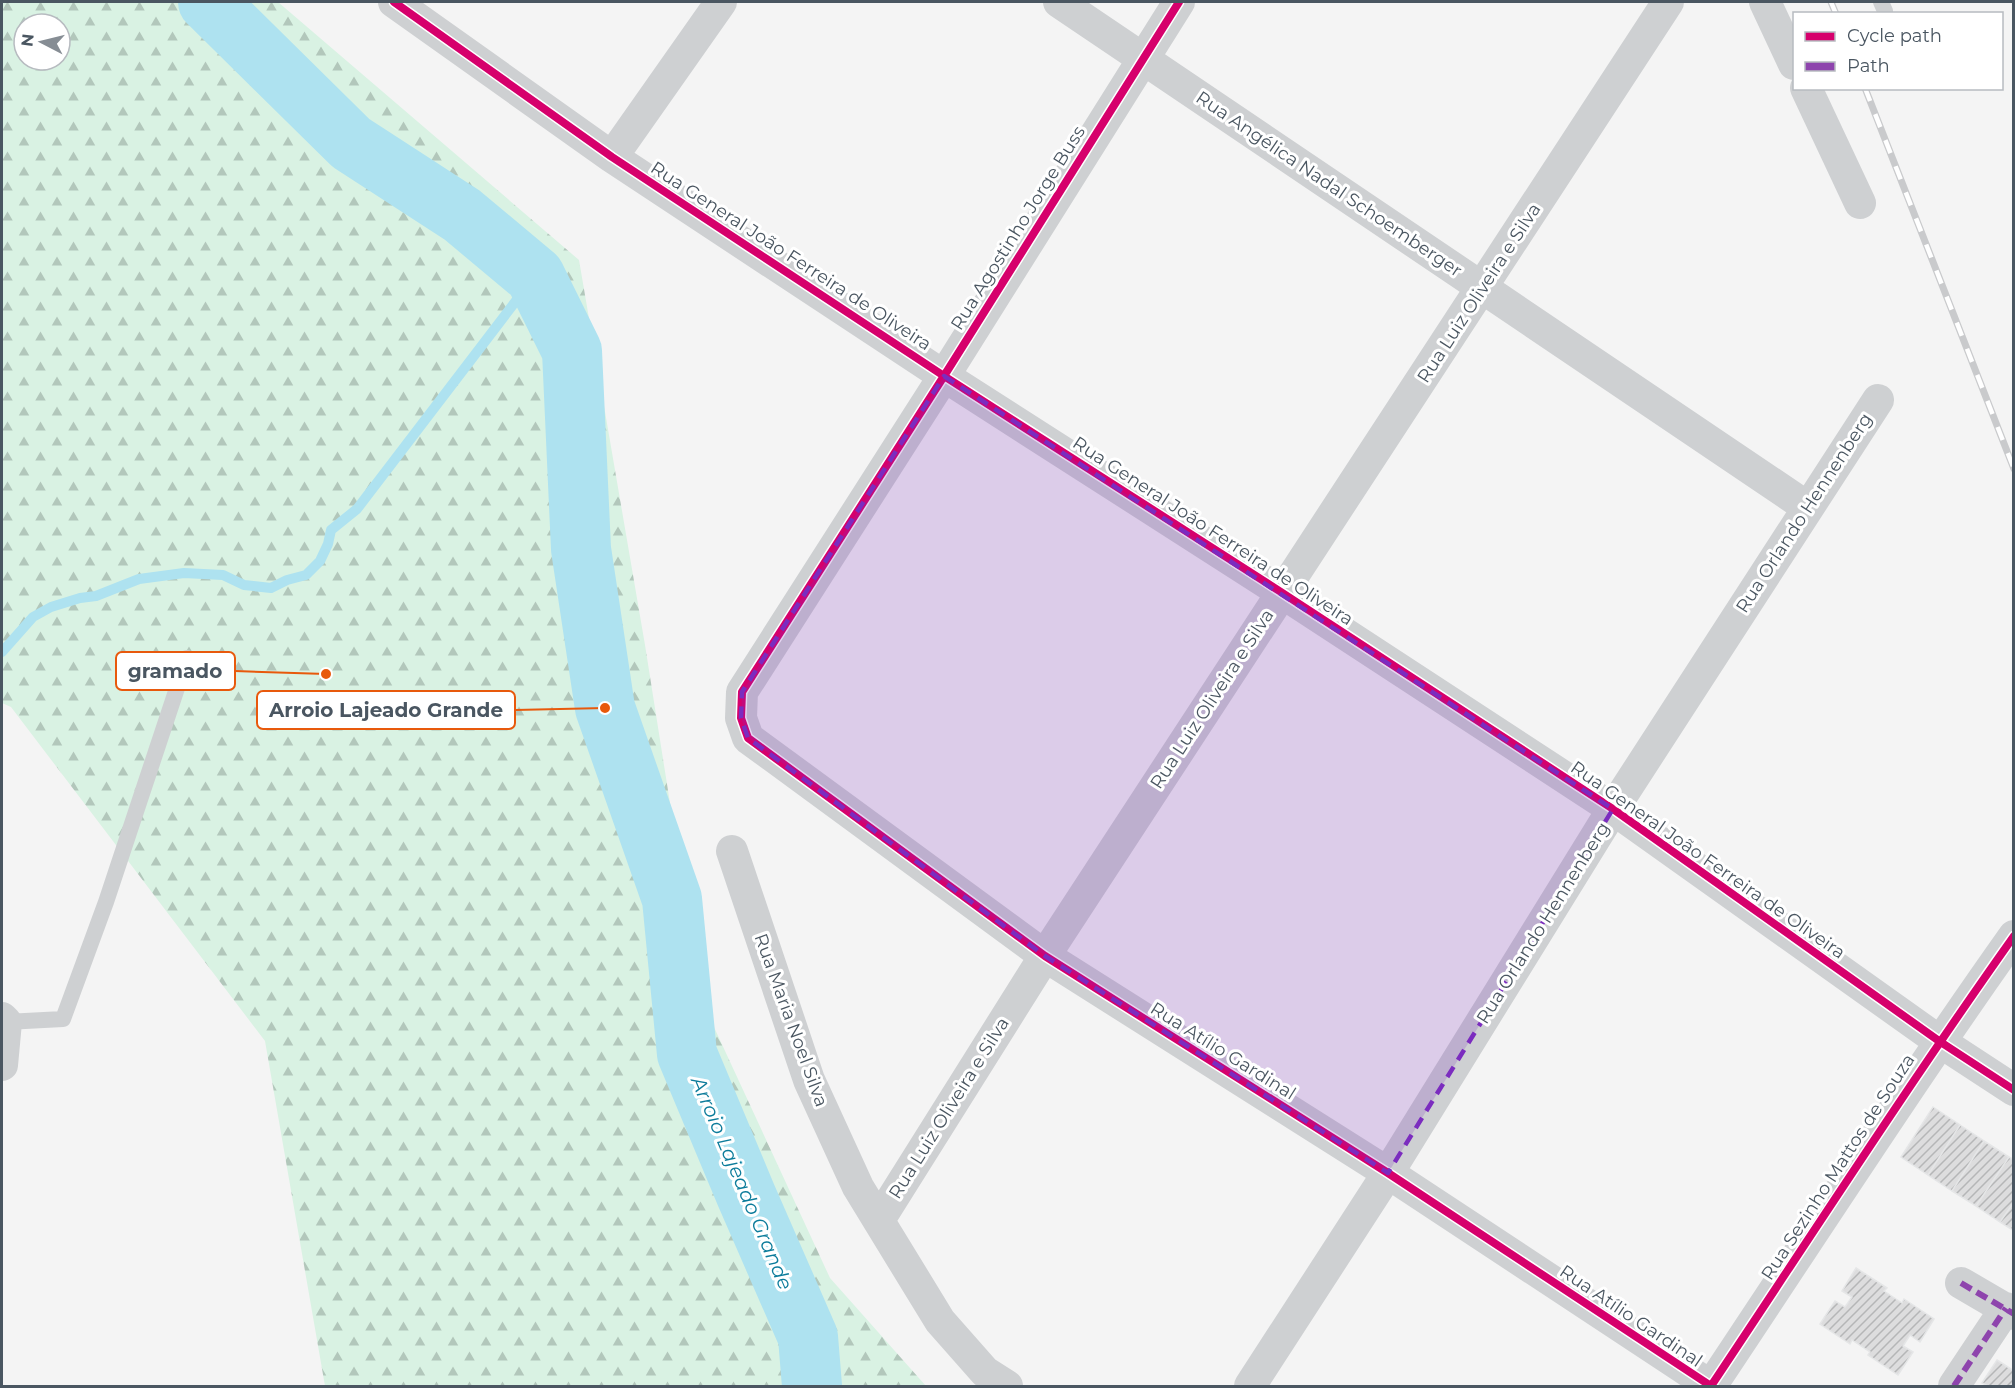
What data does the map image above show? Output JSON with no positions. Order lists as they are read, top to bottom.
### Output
{
  "streets": {
    "street": [
      "Rua Angélica Nadal Schoemberger",
      "Rua Agostinho Jorge Buss",
      "Rua General João Ferreira de Oliveira",
      "Rua Luiz Oliveira e Silva",
      "Rua Orlando Hennenberg",
      "Rua Maria Noel Silva",
      "Rua Atílio Gardinal",
      "Rua Sezinho Mattos de Souza"
    ]
  },
  "crossings": [
    ["Rua Angélica Nadal Schoemberger", "Rua Agostinho Jorge Buss"],
    ["Rua Angélica Nadal Schoemberger", "Rua Luiz Oliveira e Silva"],
    ["Rua Angélica Nadal Schoemberger", "Rua Orlando Hennenberg"],
    ["Rua Agostinho Jorge Buss", "Rua General João Ferreira de Oliveira"],
    ["Rua Agostinho Jorge Buss", "Rua Atílio Gardinal"],
    ["Rua General João Ferreira de Oliveira", "Rua Luiz Oliveira e Silva"],
    ["Rua General João Ferreira de Oliveira", "Rua Orlando Hennenberg"],
    ["Rua General João Ferreira de Oliveira", "Rua Sezinho Mattos de Souza"],
    ["Rua Luiz Oliveira e Silva", "Rua Maria Noel Silva"],
    ["Rua Luiz Oliveira e Silva", "Rua Atílio Gardinal"],
    ["Rua Orlando Hennenberg", "Rua Atílio Gardinal"],
    ["Rua Atílio Gardinal", "Rua Sezinho Mattos de Souza"]
  ],
  "water": ["Arroio Lajeado Grande"],
  "places": ["gramado", "Arroio Lajeado Grande"],
  "legend": ["Cycle path", "Path"],
  "north": "left"
}
